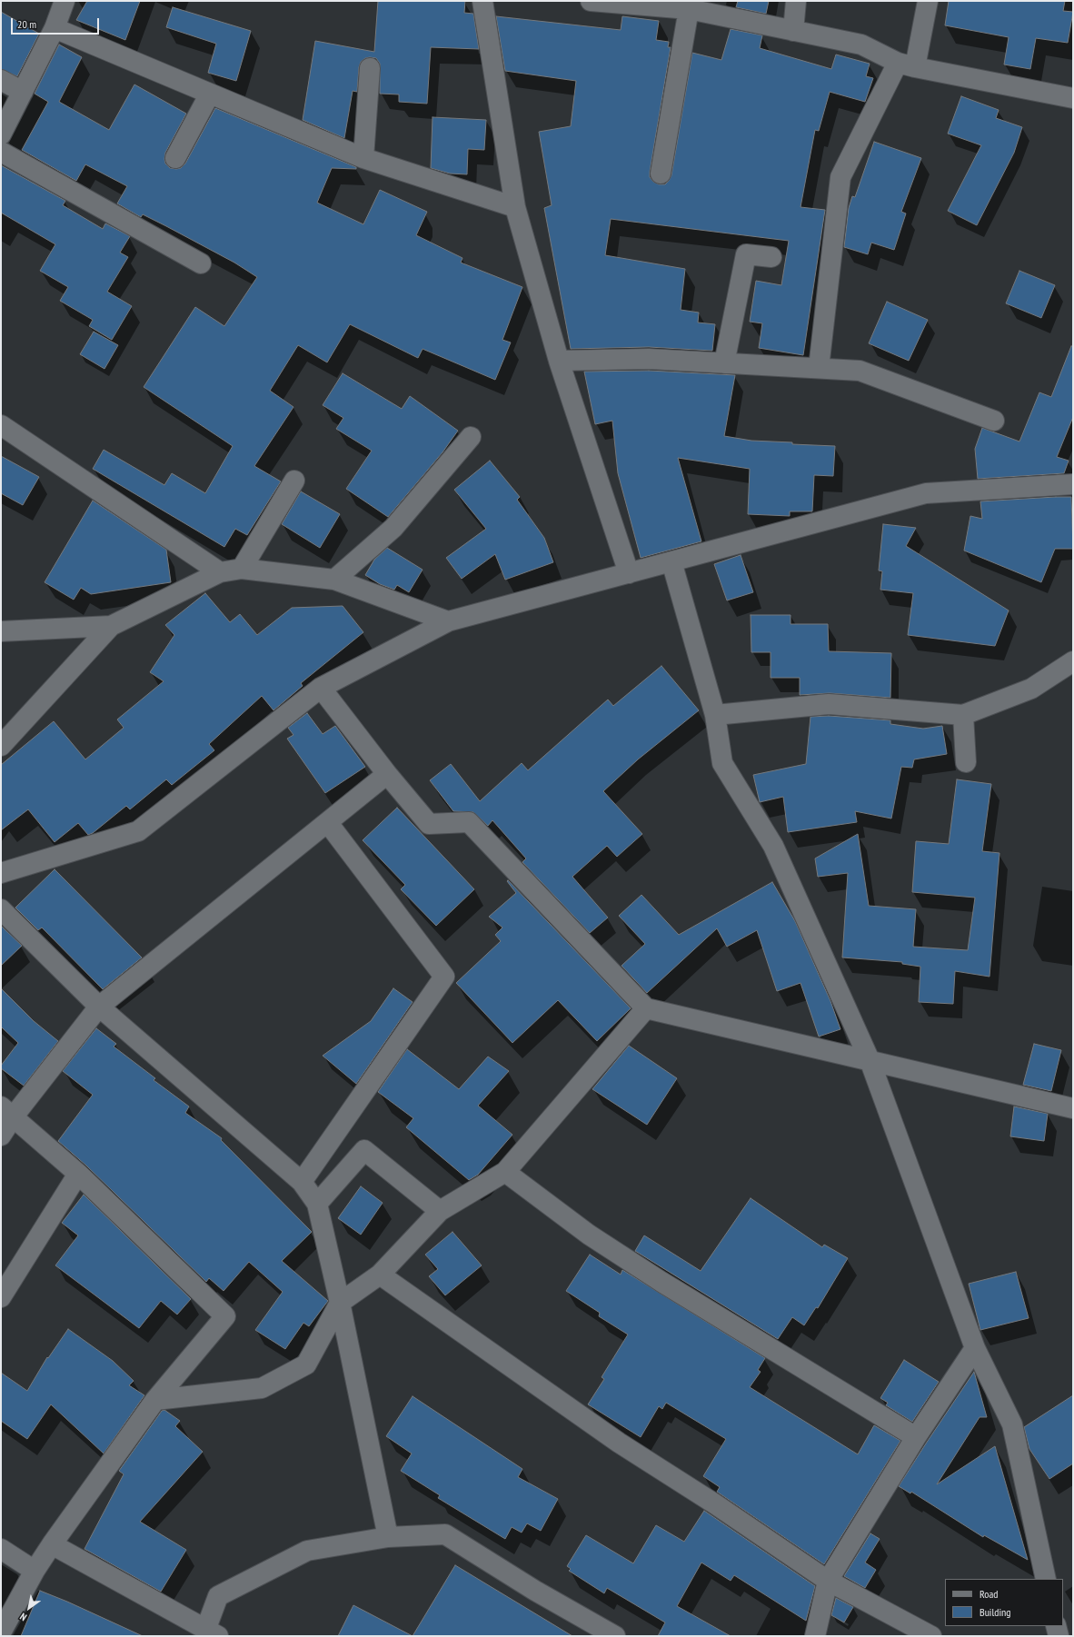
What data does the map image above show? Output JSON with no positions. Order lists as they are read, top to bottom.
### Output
{
  "legend": ["Road", "Building"],
  "scale_bar": "20 m",
  "north": "bottom left"
}
